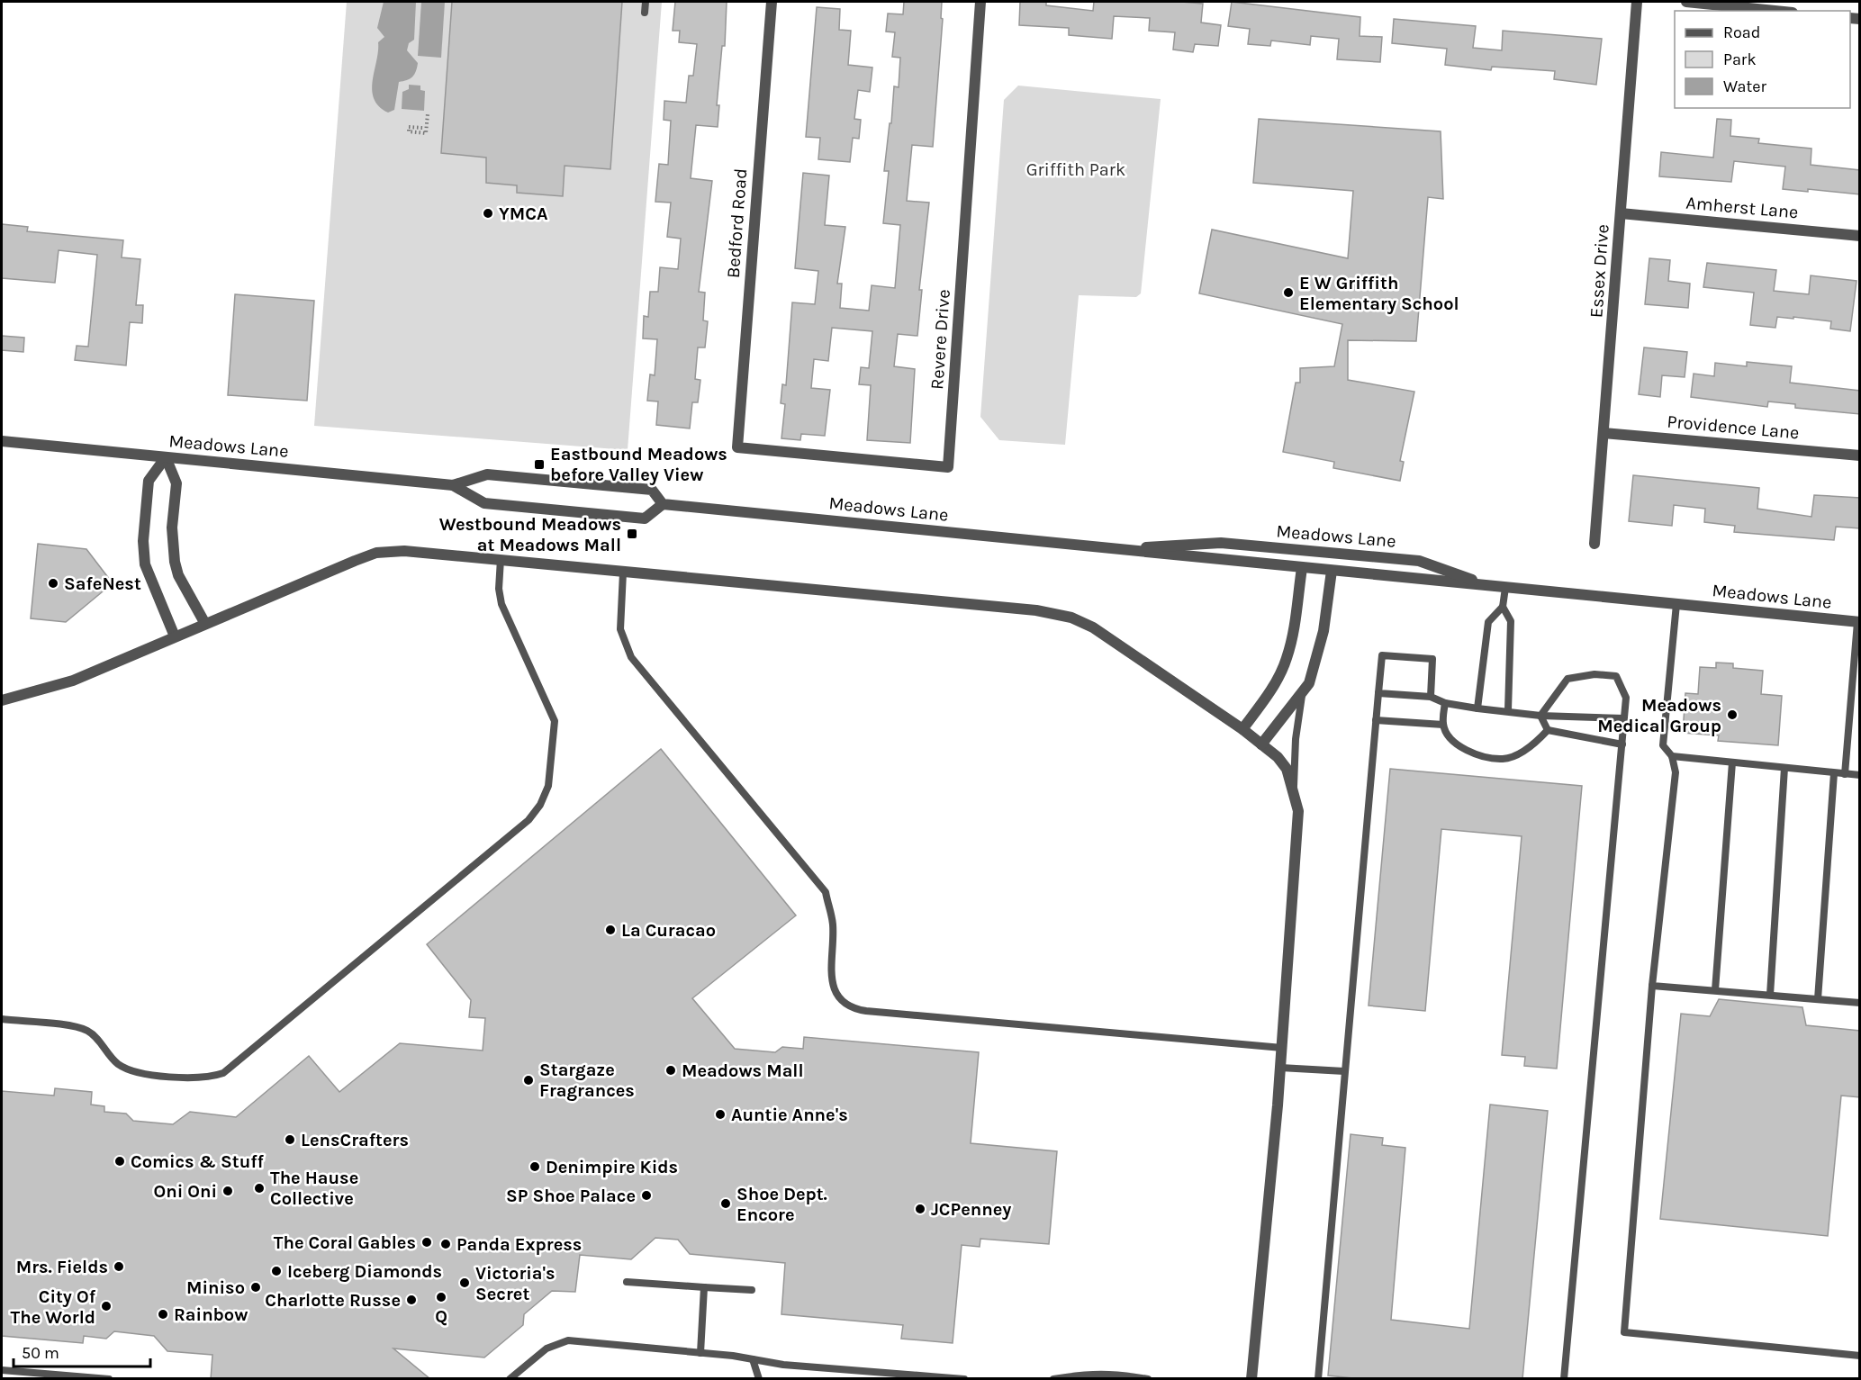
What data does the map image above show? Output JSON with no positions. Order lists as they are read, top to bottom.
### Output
{
  "streets": {
    "street": [
      "Amherst Lane",
      "Bedford Road",
      "Essex Drive",
      "Revere Drive",
      "Providence Lane",
      "Meadows Lane"
    ]
  },
  "crossings": [
    ["Amherst Lane", "Essex Drive"],
    ["Bedford Road", "Revere Drive"],
    ["Essex Drive", "Providence Lane"]
  ],
  "parks": ["Griffith Park"],
  "places": {
    "other": [
      "YMCA",
      "E W Griffith Elementary School",
      "SafeNest",
      "Meadows Medical Group",
      "La Curacao",
      "Meadows Mall",
      "Stargaze Fragrances",
      "Auntie Anne's",
      "LensCrafters",
      "Comics & Stuff",
      "Denimpire Kids",
      "The Hause Collective",
      "Oni Oni",
      "SP Shoe Palace",
      "Shoe Dept. Encore",
      "JCPenney",
      "The Coral Gables",
      "Panda Express",
      "Mrs. Fields",
      "Iceberg Diamonds",
      "Victoria's Secret",
      "Miniso",
      "Q",
      "Charlotte Russe",
      "City Of The World",
      "Rainbow"
    ],
    "transit": ["Eastbound Meadows before Valley View", "Westbound Meadows at Meadows Mall"]
  },
  "legend": ["Road", "Park", "Water"],
  "scale_bar": "50 m"
}
